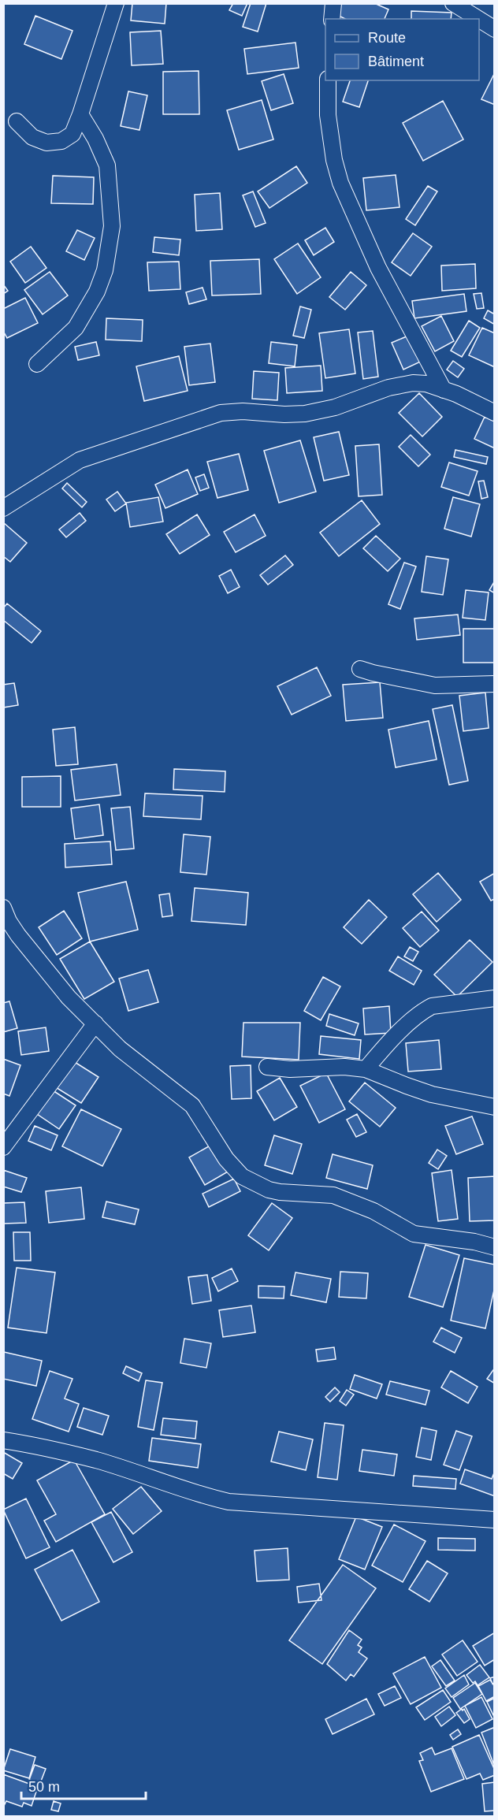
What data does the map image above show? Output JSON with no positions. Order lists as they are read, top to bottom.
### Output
{
  "legend": ["Route", "Bâtiment"],
  "scale_bar": "50 m"
}
